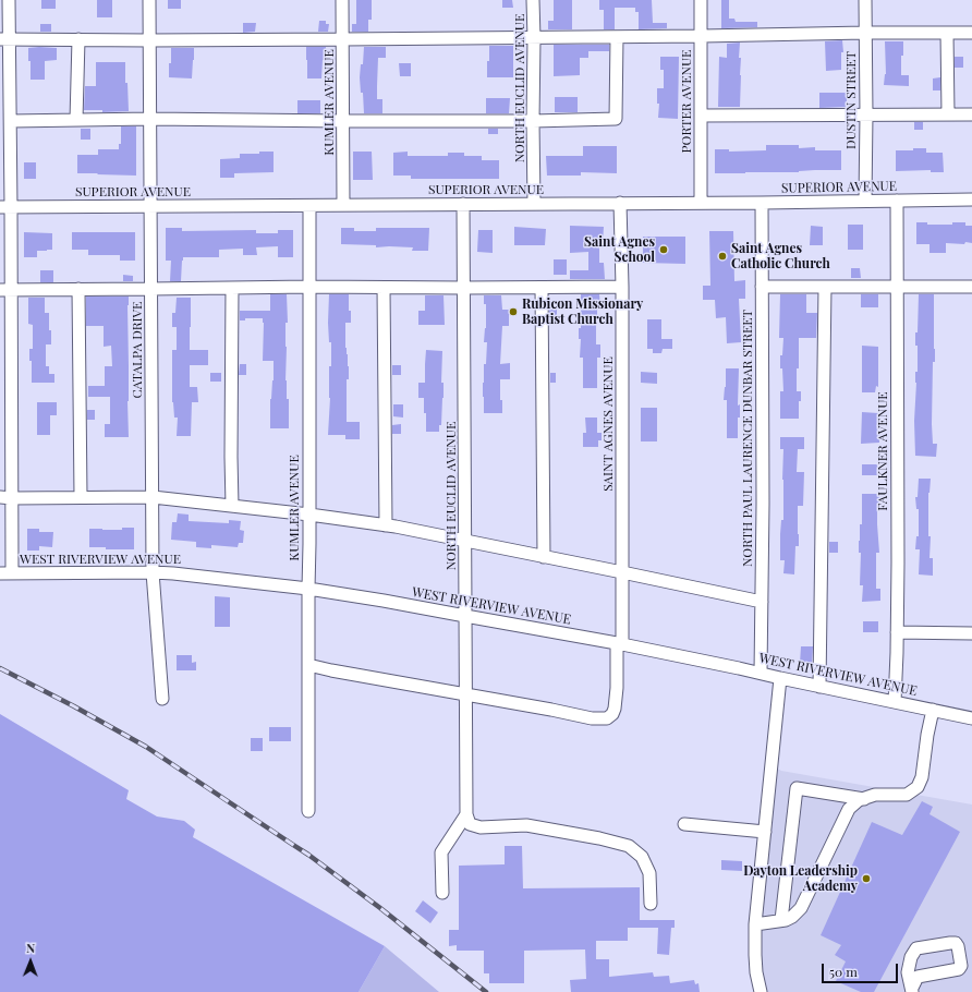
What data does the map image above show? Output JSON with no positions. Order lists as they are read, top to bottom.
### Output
{
  "streets": {
    "street": [
      "NORTH EUCLID AVENUE",
      "DUSTIN STREET",
      "PORTER AVENUE",
      "KUMLER AVENUE",
      "SUPERIOR AVENUE",
      "CATALPA DRIVE",
      "SAINT AGNES AVENUE",
      "NORTH PAUL LAURENCE DUNBAR STREET",
      "FAULKNER AVENUE",
      "WEST RIVERVIEW AVENUE"
    ]
  },
  "crossings": [
    ["NORTH EUCLID AVENUE", "SUPERIOR AVENUE"],
    ["NORTH EUCLID AVENUE", "SAINT AGNES AVENUE"],
    ["NORTH EUCLID AVENUE", "WEST RIVERVIEW AVENUE"],
    ["DUSTIN STREET", "SUPERIOR AVENUE"],
    ["PORTER AVENUE", "SUPERIOR AVENUE"],
    ["KUMLER AVENUE", "SUPERIOR AVENUE"],
    ["KUMLER AVENUE", "WEST RIVERVIEW AVENUE"],
    ["SUPERIOR AVENUE", "CATALPA DRIVE"],
    ["SUPERIOR AVENUE", "SAINT AGNES AVENUE"],
    ["SUPERIOR AVENUE", "NORTH PAUL LAURENCE DUNBAR STREET"],
    ["SUPERIOR AVENUE", "FAULKNER AVENUE"],
    ["CATALPA DRIVE", "WEST RIVERVIEW AVENUE"],
    ["SAINT AGNES AVENUE", "WEST RIVERVIEW AVENUE"],
    ["NORTH PAUL LAURENCE DUNBAR STREET", "WEST RIVERVIEW AVENUE"],
    ["FAULKNER AVENUE", "WEST RIVERVIEW AVENUE"]
  ],
  "places": [
    "Saint Agnes School",
    "Saint Agnes Catholic Church",
    "Rubicon Missionary Baptist Church",
    "Dayton Leadership Academy"
  ],
  "scale_bar": "50 m",
  "north": "top"
}
